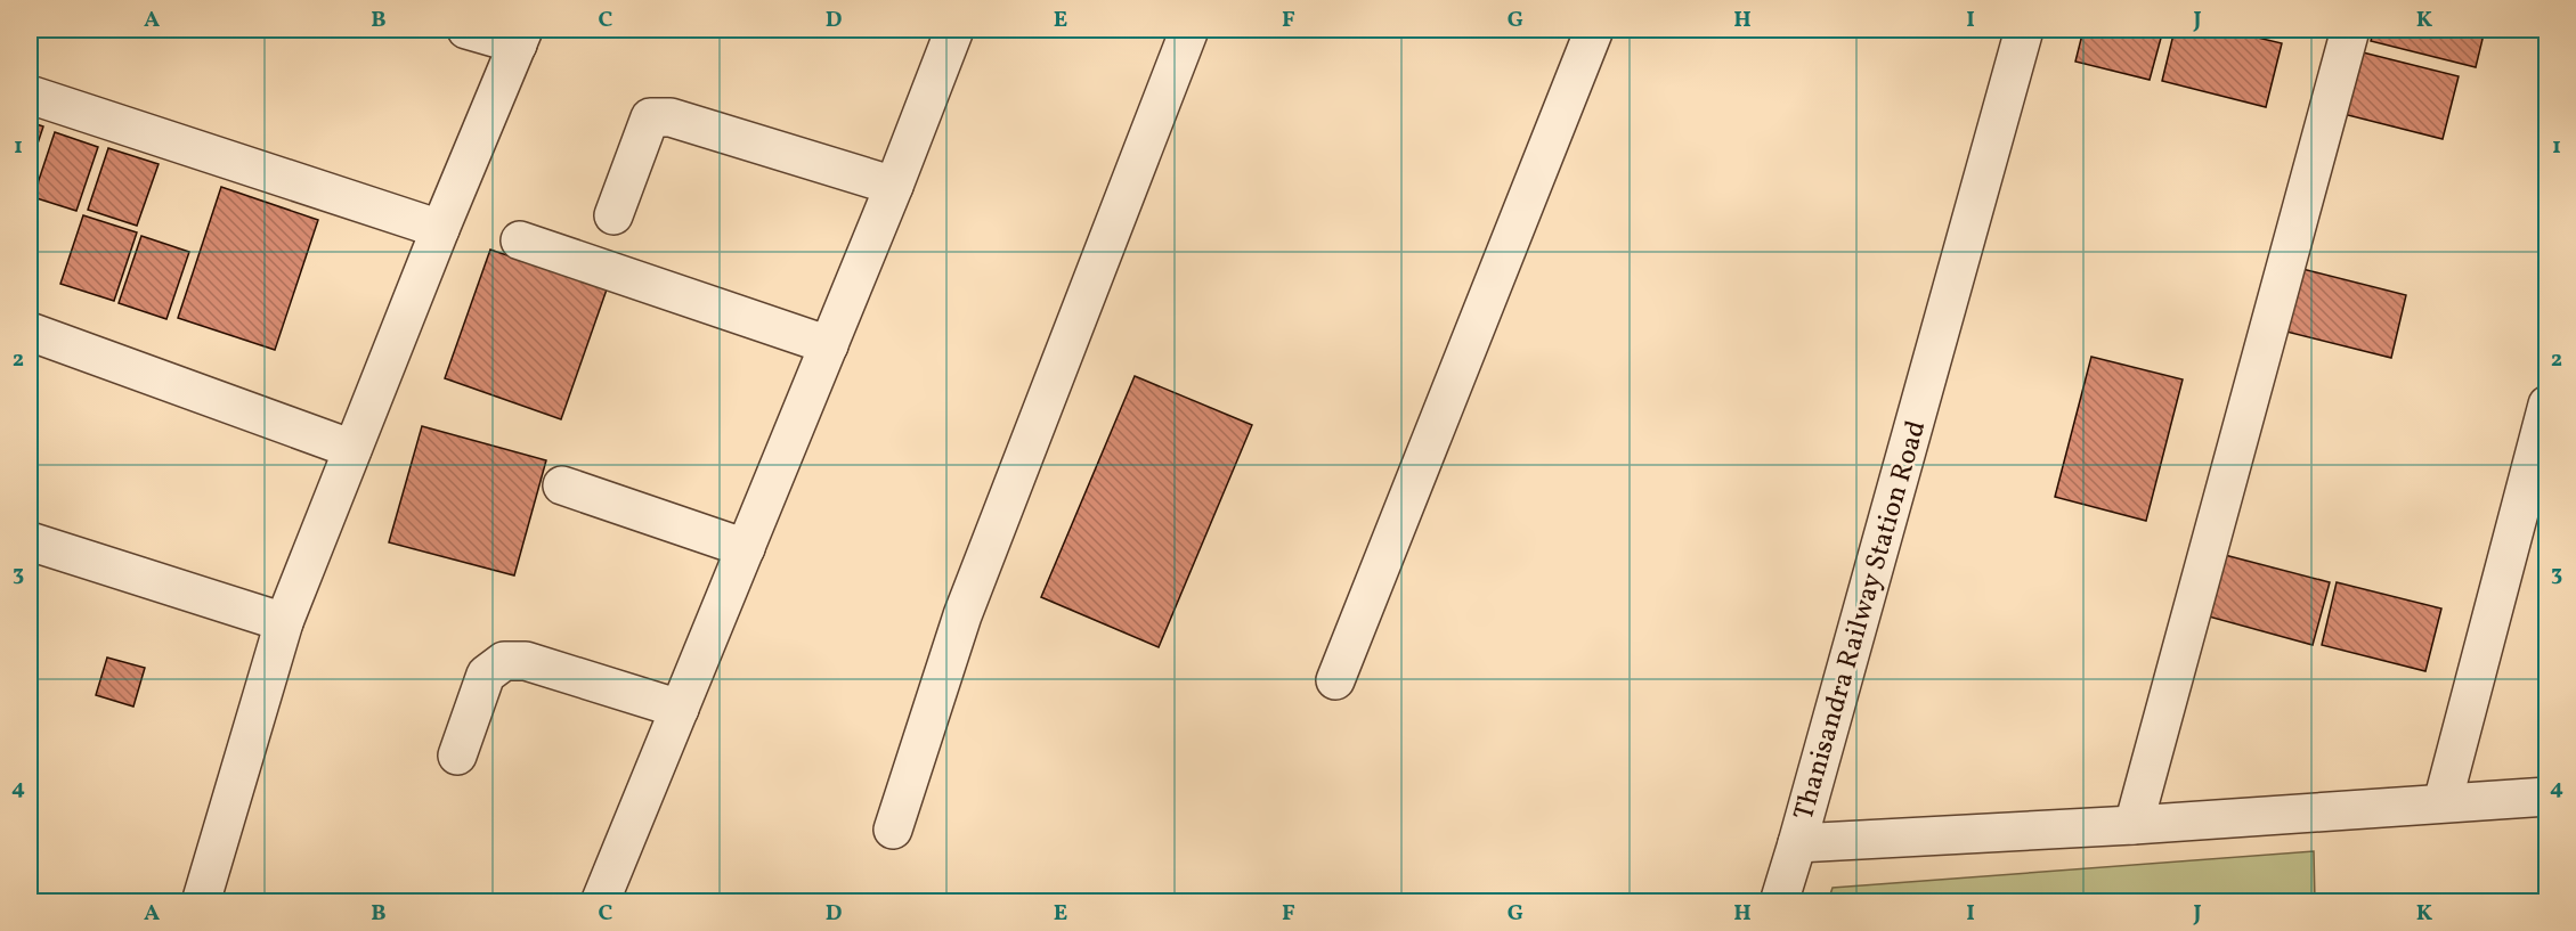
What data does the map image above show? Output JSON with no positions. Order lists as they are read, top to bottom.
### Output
{
  "streets": {
    "street": ["Thanisandra Railway Station Road"]
  },
  "grid": {
    "columns": [
      "A",
      "B",
      "C",
      "D",
      "E",
      "F",
      "G",
      "H",
      "I",
      "J",
      "K"
    ],
    "rows": [
      "1",
      "2",
      "3",
      "4"
    ]
  }
}
